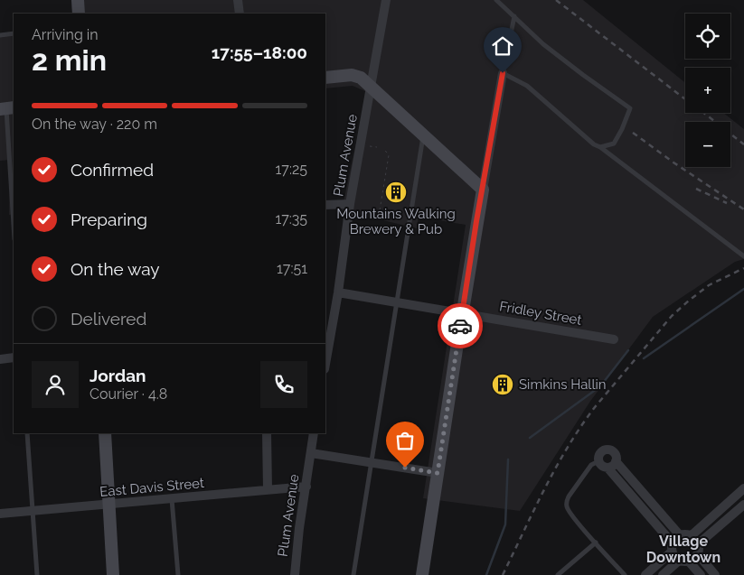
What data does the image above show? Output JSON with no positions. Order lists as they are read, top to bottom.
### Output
{
  "streets": {
    "street": ["Plum Avenue", "Fridley Street", "East Davis Street"]
  },
  "crossings": [
    ["Plum Avenue", "Fridley Street"],
    ["Plum Avenue", "East Davis Street"]
  ],
  "districts": ["Village Downtown"],
  "places": {
    "building": ["Mountains Walking Brewery & Pub", "Simkins Hallin"]
  },
  "page": {
    "map_buttons": ["+", "−"],
    "heading": ["2 min", "Arriving in", "17:55–18:00"],
    "panel": ["Jordan", "Courier · 4.8"],
    "bar": "On the way · 220 m",
    "list": [
      ["Confirmed", "17:25"],
      ["Preparing", "17:35"],
      ["On the way", "17:51"],
      "Delivered"
    ]
  }
}
